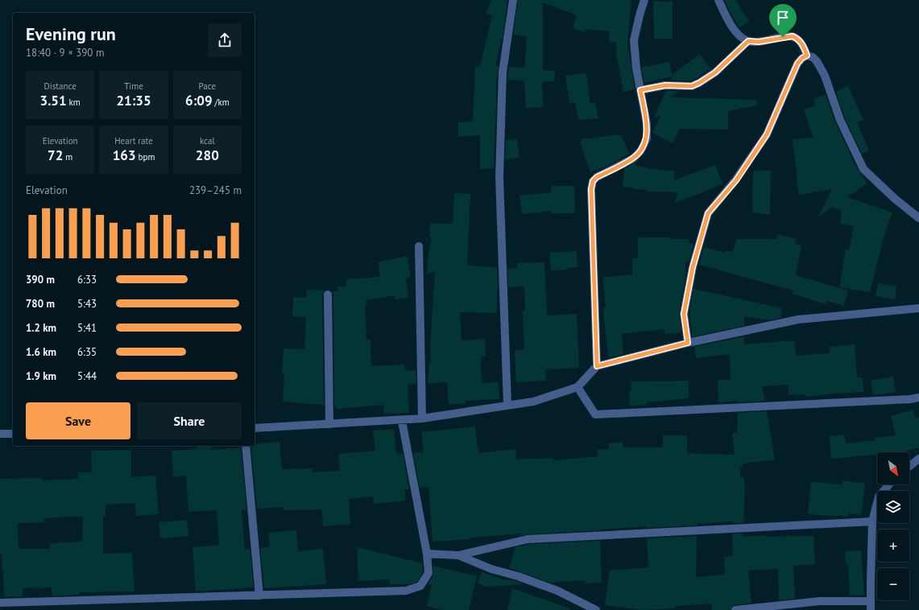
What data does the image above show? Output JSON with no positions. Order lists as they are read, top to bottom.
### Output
{
  "north": "bottom right",
  "page": {
    "heading": ["Evening run", "18:40 · 9 × 390 m"],
    "stats": [
      ["Distance", "3.51 km"],
      ["Time", "21:35"],
      ["Pace", "6:09 /km"],
      ["Elevation", "72 m"],
      ["Heart rate", "163 bpm"],
      ["kcal", "280"]
    ],
    "chart": ["Elevation", "239–245 m"],
    "list": [
      {
        "name": "390 m",
        "note": "6:33"
      },
      {
        "name": "780 m",
        "note": "5:43"
      },
      {
        "name": "1.2 km",
        "note": "5:41"
      },
      {
        "name": "1.6 km",
        "note": "6:35"
      },
      {
        "name": "1.9 km",
        "note": "5:44"
      }
    ],
    "buttons": ["Save", "Share"],
    "map_buttons": ["+", "−"]
  }
}
